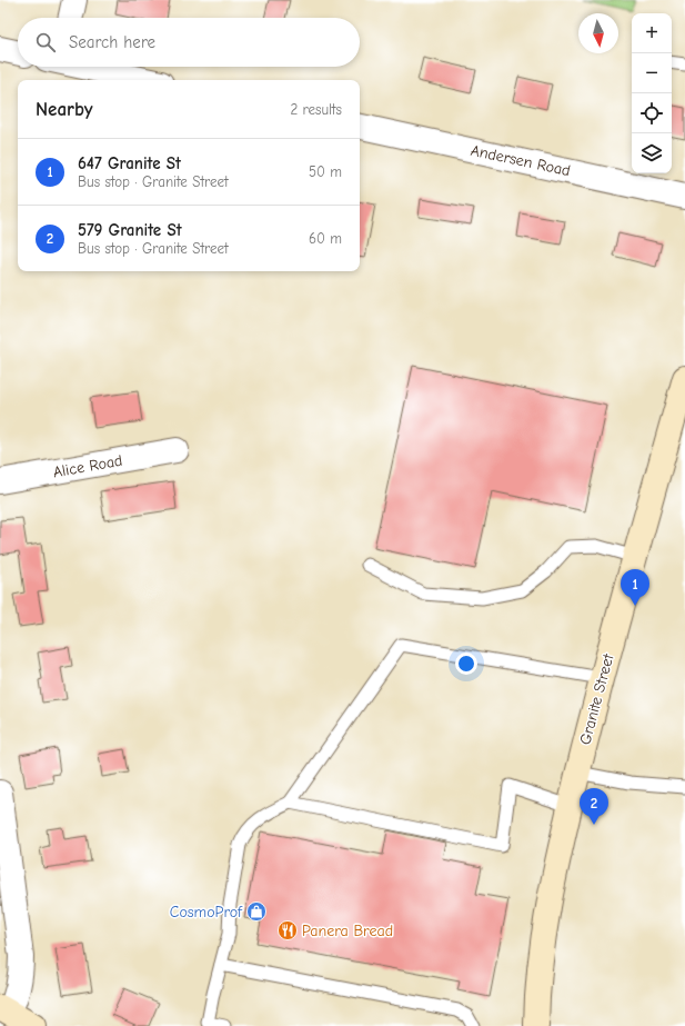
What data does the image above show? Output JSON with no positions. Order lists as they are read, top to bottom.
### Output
{
  "streets": {
    "main road": ["Granite Street"],
    "street": ["Andersen Road", "Alice Road"]
  },
  "places": {
    "shop": ["CosmoProf"],
    "restaurant": ["Panera Bread"]
  },
  "north": "bottom",
  "page": {
    "map_buttons": ["+", "−"],
    "search": "Search here",
    "heading": ["Nearby", "2 results"],
    "list": [
      {
        "mark": "1",
        "name": "647 Granite St",
        "note": "Bus stop · Granite Street",
        "value": "50 m"
      },
      {
        "mark": "2",
        "name": "579 Granite St",
        "note": "Bus stop · Granite Street",
        "value": "60 m"
      }
    ],
    "pins": ["1", "2"]
  }
}
